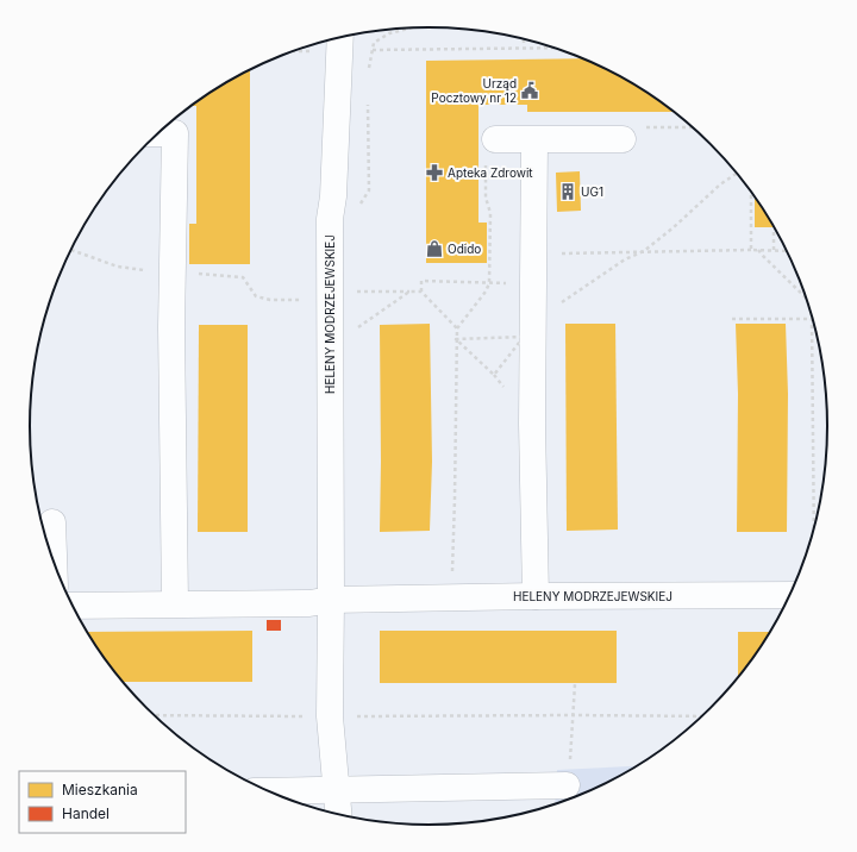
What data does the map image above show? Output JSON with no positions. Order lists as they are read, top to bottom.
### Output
{
  "streets": {
    "street": ["HELENY MODRZEJEWSKIEJ"]
  },
  "places": {
    "public building": ["Urząd Pocztowy nr 12"],
    "pharmacy": ["Apteka Zdrowit"],
    "building": ["UG1"],
    "shop": ["Odido"]
  },
  "legend": ["Mieszkania", "Handel"]
}
